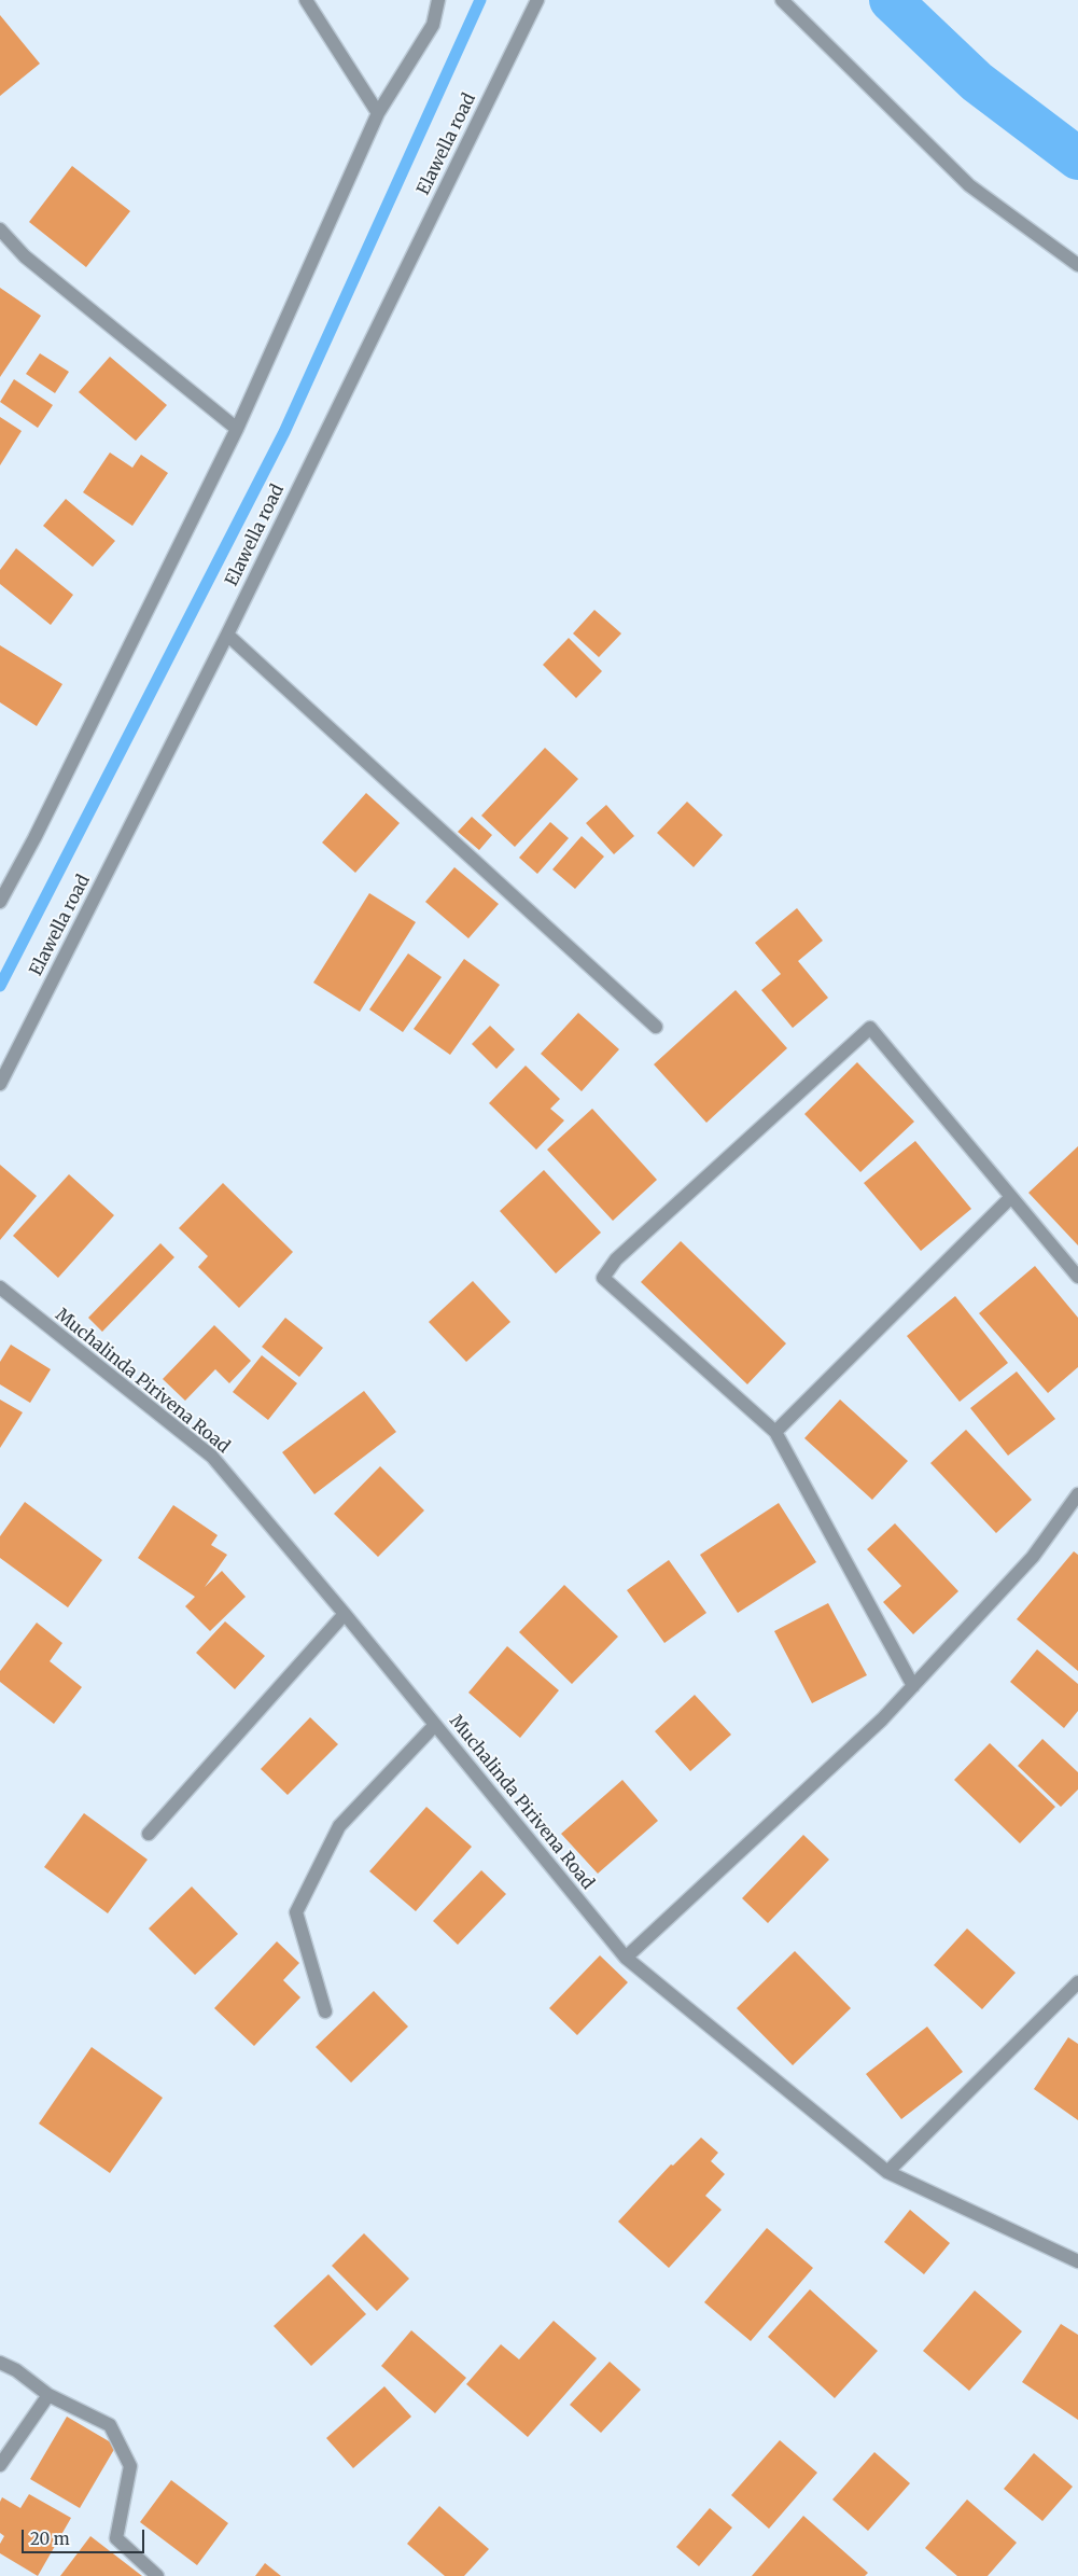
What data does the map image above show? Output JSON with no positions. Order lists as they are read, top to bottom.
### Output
{
  "streets": {
    "street": ["Elawella road", "Muchalinda Pirivena Road"]
  },
  "scale_bar": "20 m"
}
